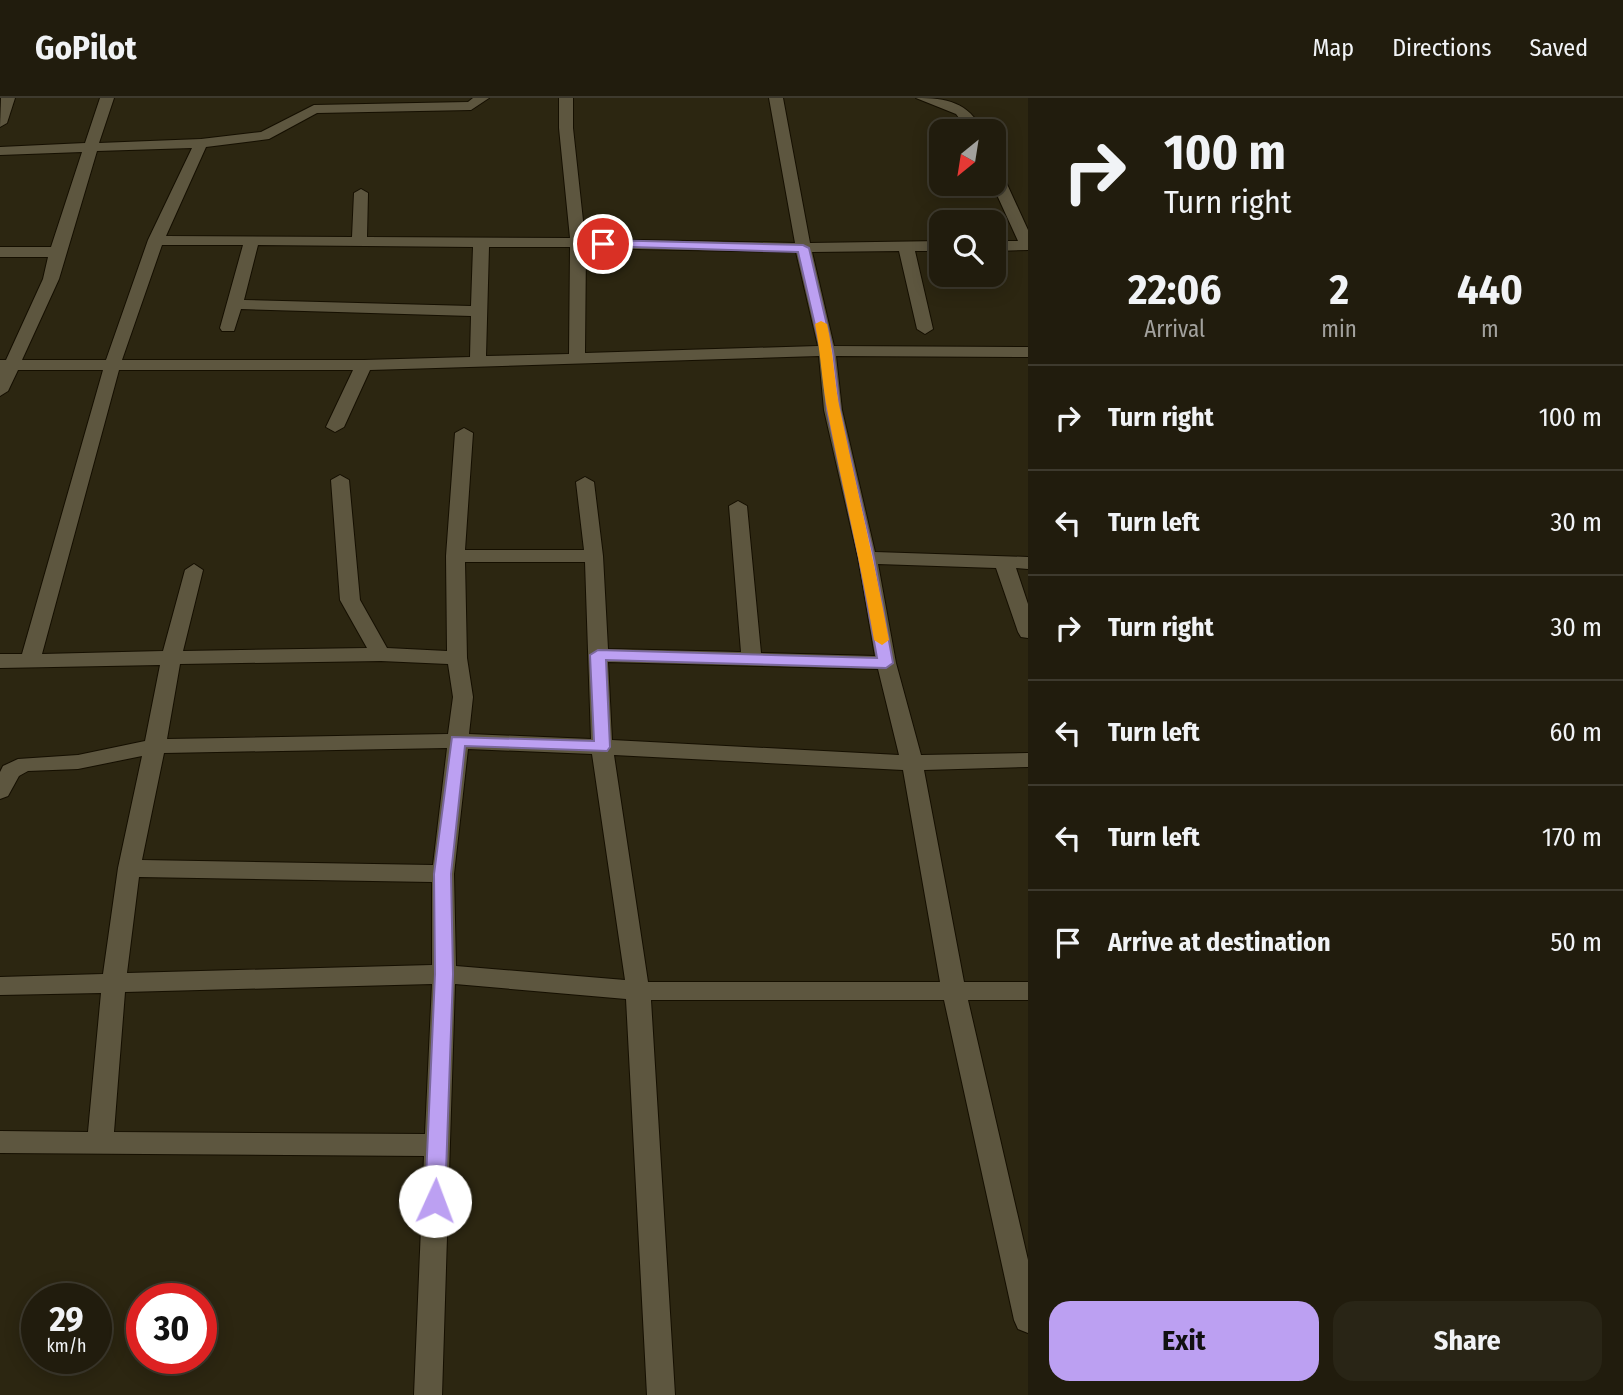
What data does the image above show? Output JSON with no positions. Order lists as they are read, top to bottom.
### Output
{
  "north": "bottom left",
  "page": {
    "header": "GoPilot",
    "nav": ["Map", "Directions", "Saved"],
    "turn": ["100 m", "Turn right"],
    "eta": [
      "22:06",
      "Arrival",
      "2",
      "min",
      "440",
      "m"
    ],
    "list": [
      {
        "name": "Turn right",
        "value": "100 m"
      },
      {
        "name": "Turn left",
        "value": "30 m"
      },
      {
        "name": "Turn right",
        "value": "30 m"
      },
      {
        "name": "Turn left",
        "value": "60 m"
      },
      {
        "name": "Turn left",
        "value": "170 m"
      },
      {
        "name": "Arrive at destination",
        "value": "50 m"
      }
    ],
    "speed": "29 km/h",
    "limit": "30",
    "buttons": ["Exit", "Share"]
  }
}
